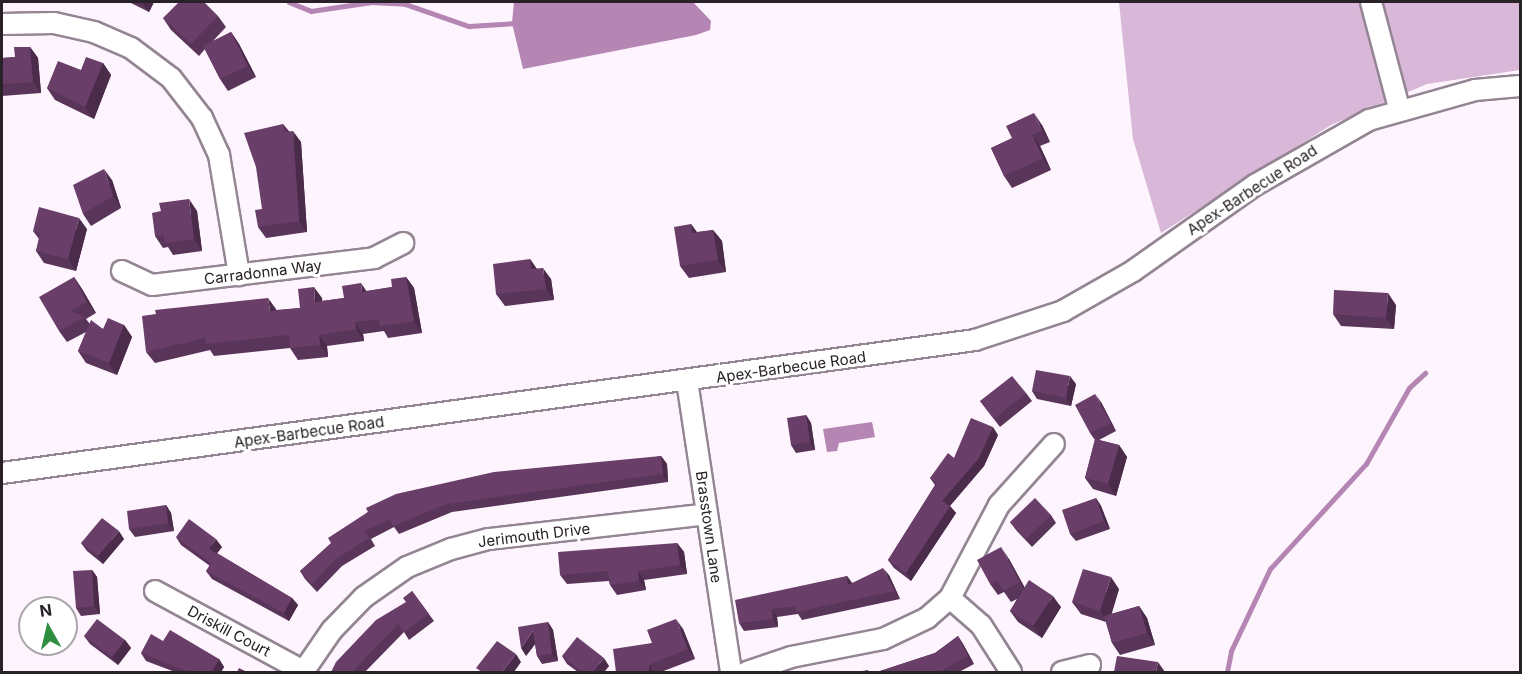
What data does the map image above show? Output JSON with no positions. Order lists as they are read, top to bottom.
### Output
{
  "streets": {
    "street": [
      "Apex-Barbecue Road",
      "Carradonna Way",
      "Brasstown Lane",
      "Jerimouth Drive",
      "Driskill Court"
    ]
  },
  "crossings": [
    ["Apex-Barbecue Road", "Brasstown Lane"],
    ["Brasstown Lane", "Jerimouth Drive"],
    ["Jerimouth Drive", "Driskill Court"]
  ],
  "north": "top"
}
